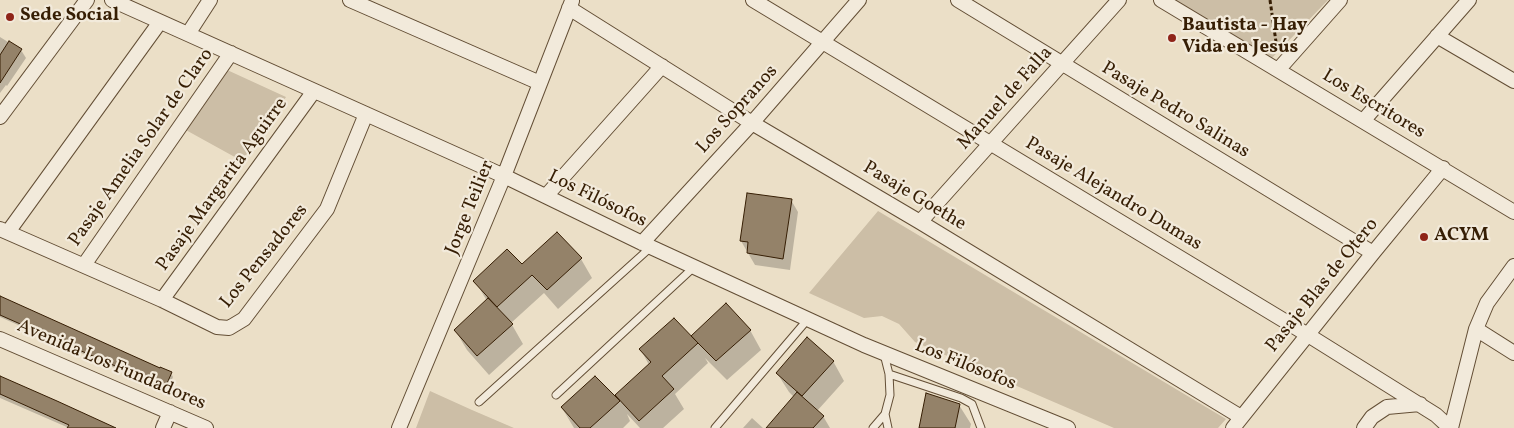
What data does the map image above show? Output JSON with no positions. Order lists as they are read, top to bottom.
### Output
{
  "streets": {
    "street": [
      "Manuel de Falla",
      "Los Escritores",
      "Los Sopranos",
      "Pasaje Pedro Salinas",
      "Pasaje Amelia Solar de Claro",
      "Pasaje Margarita Aguirre",
      "Pasaje Alejandro Dumas",
      "Pasaje Goethe",
      "Los Filósofos",
      "Jorge Teilier",
      "Los Pensadores",
      "Pasaje Blas de Otero",
      "Avenida Los Fundadores"
    ]
  },
  "crossings": [
    ["Manuel de Falla", "Pasaje Pedro Salinas"],
    ["Manuel de Falla", "Pasaje Alejandro Dumas"],
    ["Manuel de Falla", "Pasaje Goethe"],
    ["Los Escritores", "Pasaje Blas de Otero"],
    ["Los Sopranos", "Pasaje Alejandro Dumas"],
    ["Los Sopranos", "Pasaje Goethe"],
    ["Los Sopranos", "Los Filósofos"],
    ["Pasaje Pedro Salinas", "Pasaje Blas de Otero"],
    ["Pasaje Amelia Solar de Claro", "Los Filósofos"],
    ["Pasaje Amelia Solar de Claro", "Los Pensadores"],
    ["Pasaje Margarita Aguirre", "Los Filósofos"],
    ["Pasaje Margarita Aguirre", "Los Pensadores"],
    ["Pasaje Alejandro Dumas", "Pasaje Blas de Otero"],
    ["Pasaje Goethe", "Jorge Teilier"],
    ["Pasaje Goethe", "Pasaje Blas de Otero"],
    ["Los Filósofos", "Jorge Teilier"],
    ["Los Filósofos", "Los Pensadores"]
  ],
  "places": ["Sede Social", "Bautista - Hay Vida en Jesús", "ACYM"]
}
